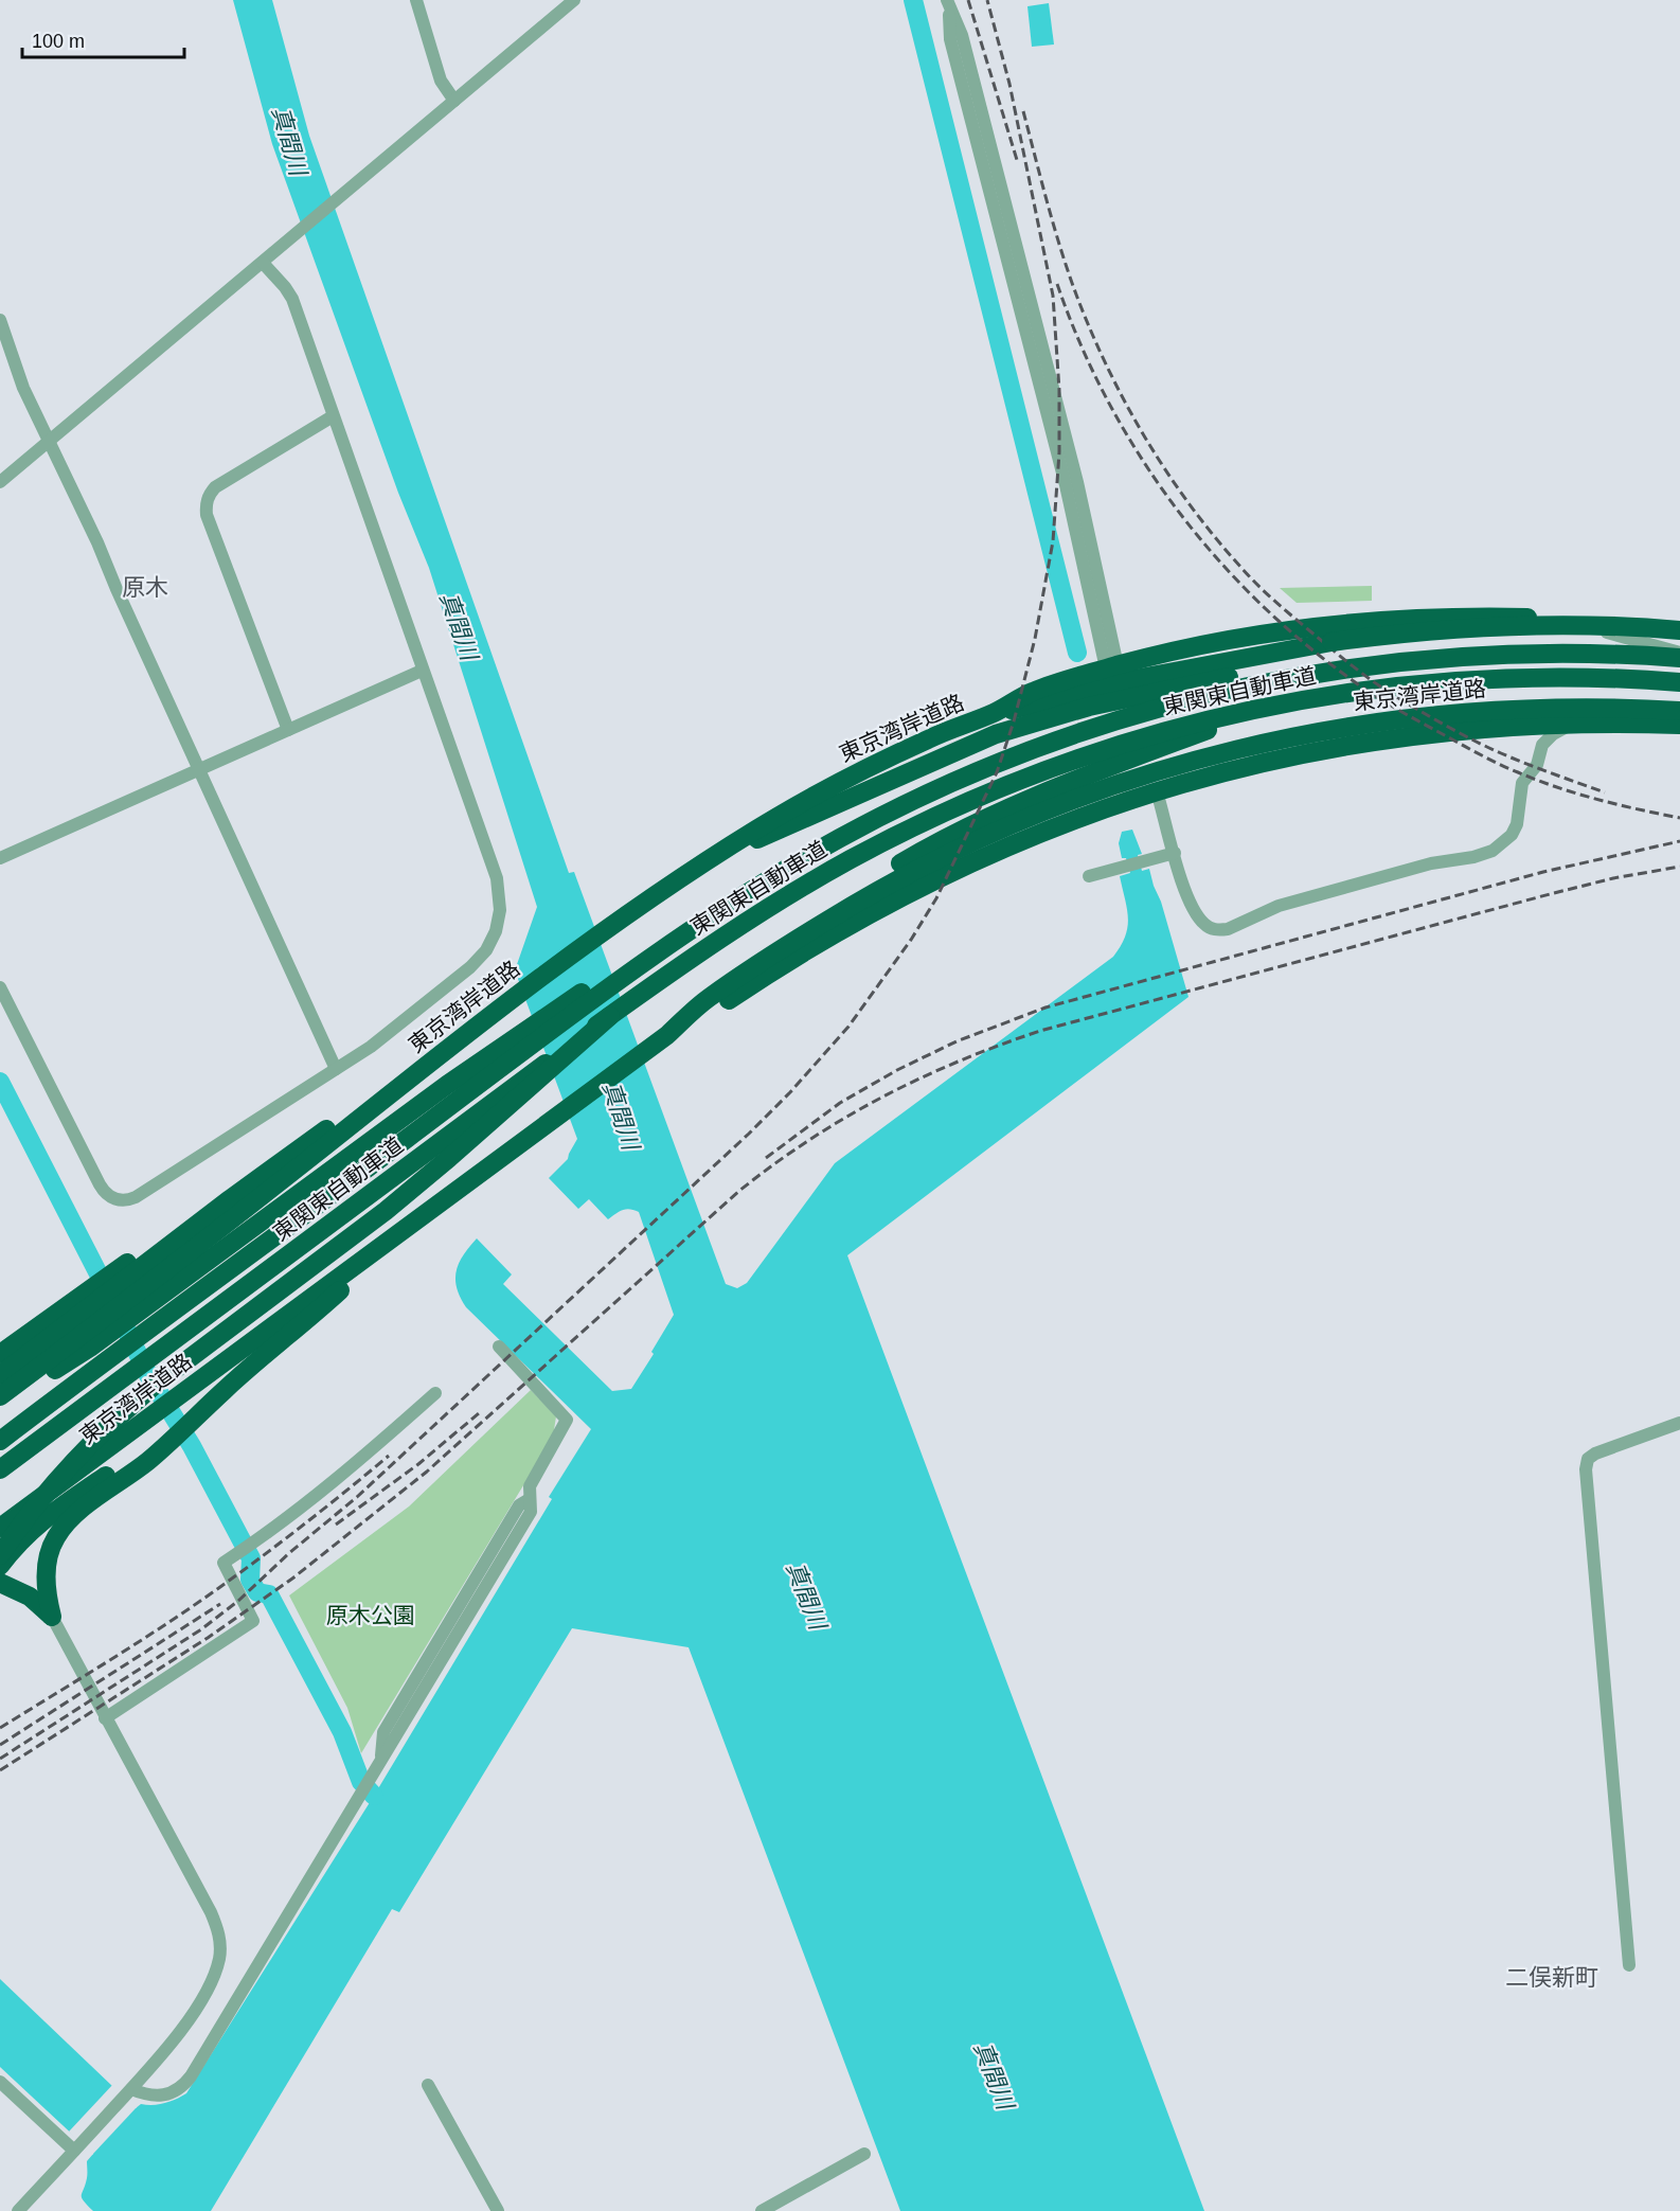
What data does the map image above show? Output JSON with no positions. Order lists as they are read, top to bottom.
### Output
{
  "streets": {
    "highway": ["東関東自動車道", "東京湾岸道路"]
  },
  "districts": ["原木", "二俣新町"],
  "water": ["真間川"],
  "parks": ["原木公園"],
  "scale_bar": "100 m"
}
